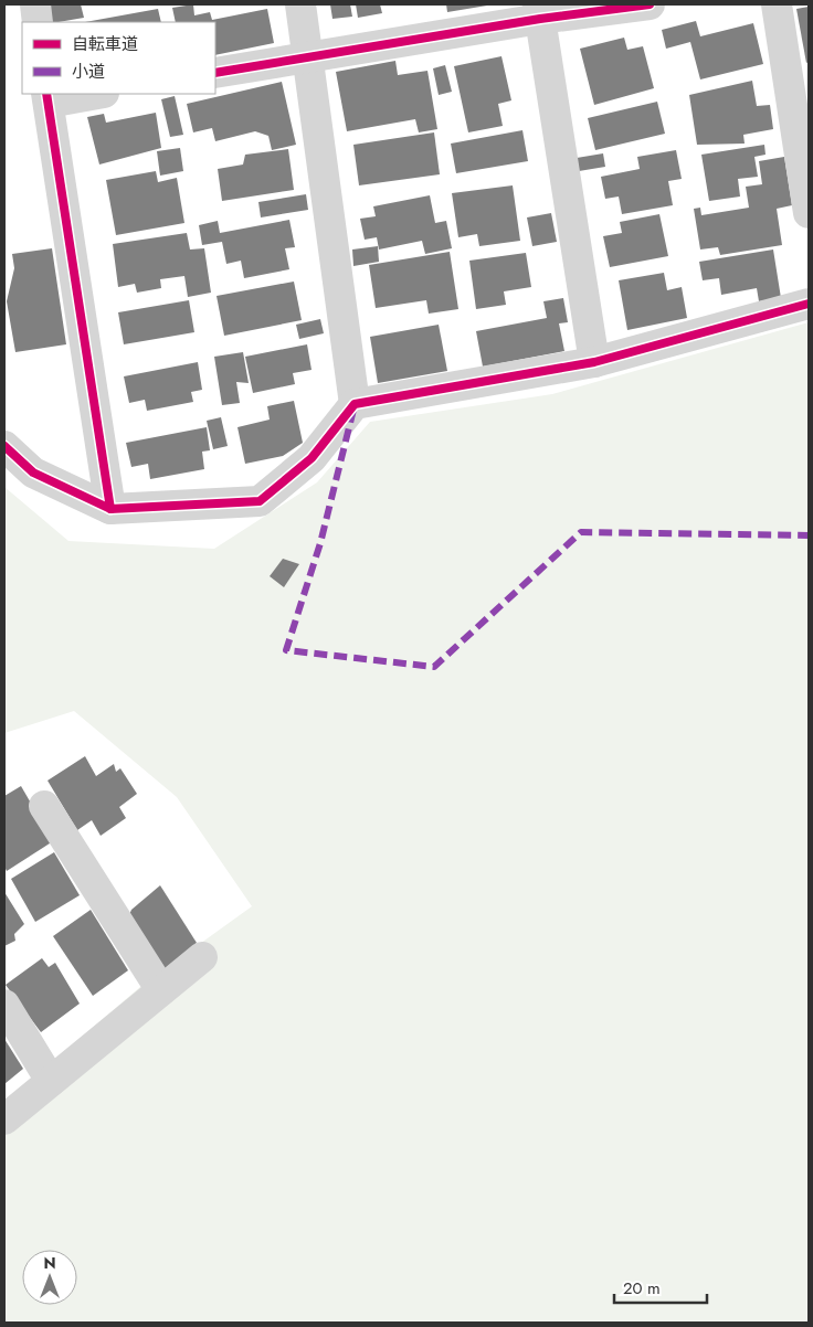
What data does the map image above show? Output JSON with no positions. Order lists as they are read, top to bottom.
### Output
{
  "legend": ["自転車道", "小道"],
  "scale_bar": "20 m",
  "north": "top"
}
